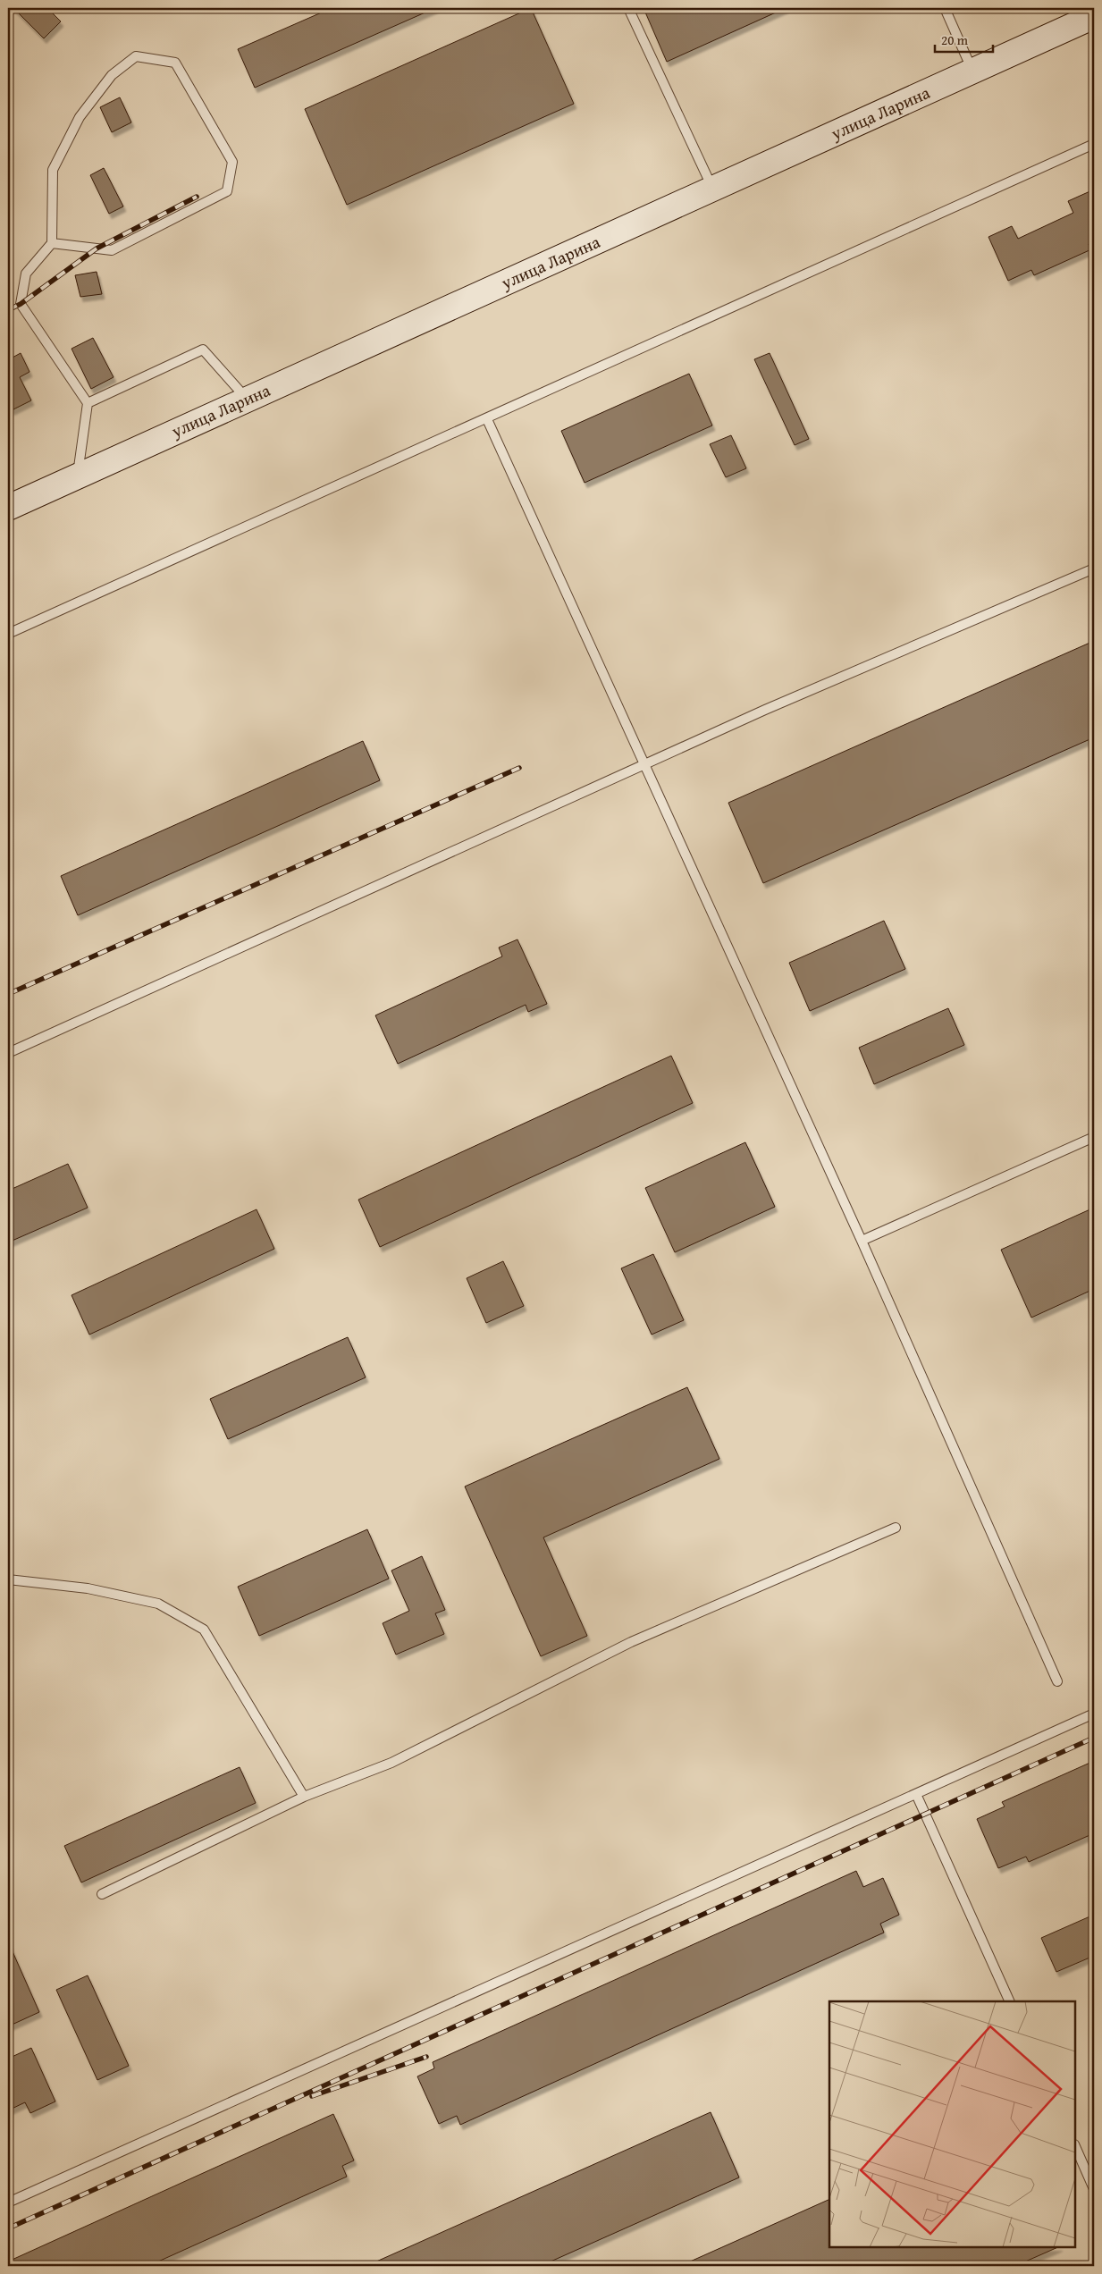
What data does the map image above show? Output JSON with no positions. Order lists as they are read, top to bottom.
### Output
{
  "streets": {
    "street": ["улица Ларина"]
  },
  "scale_bar": "20 m"
}
